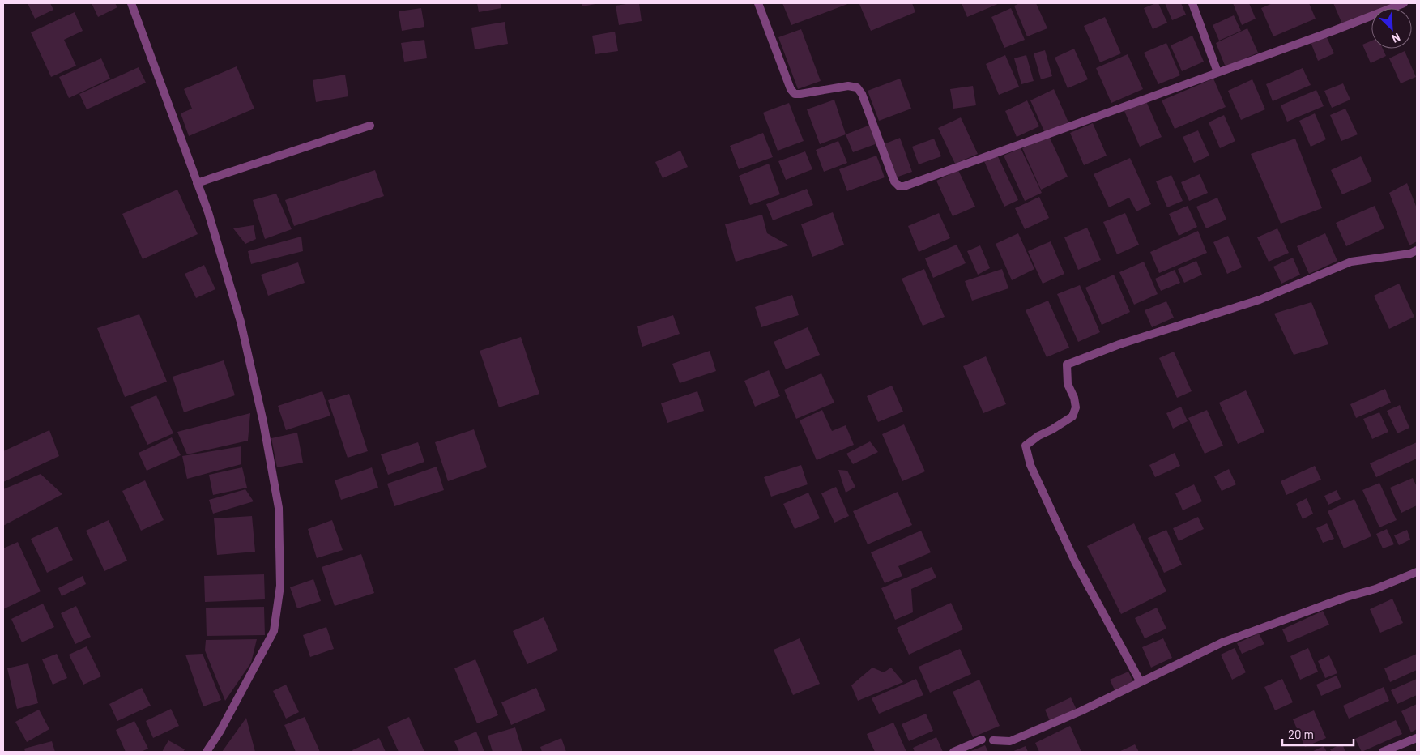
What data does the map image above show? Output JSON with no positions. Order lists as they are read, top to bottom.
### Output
{
  "scale_bar": "20 m",
  "north": "bottom right"
}
